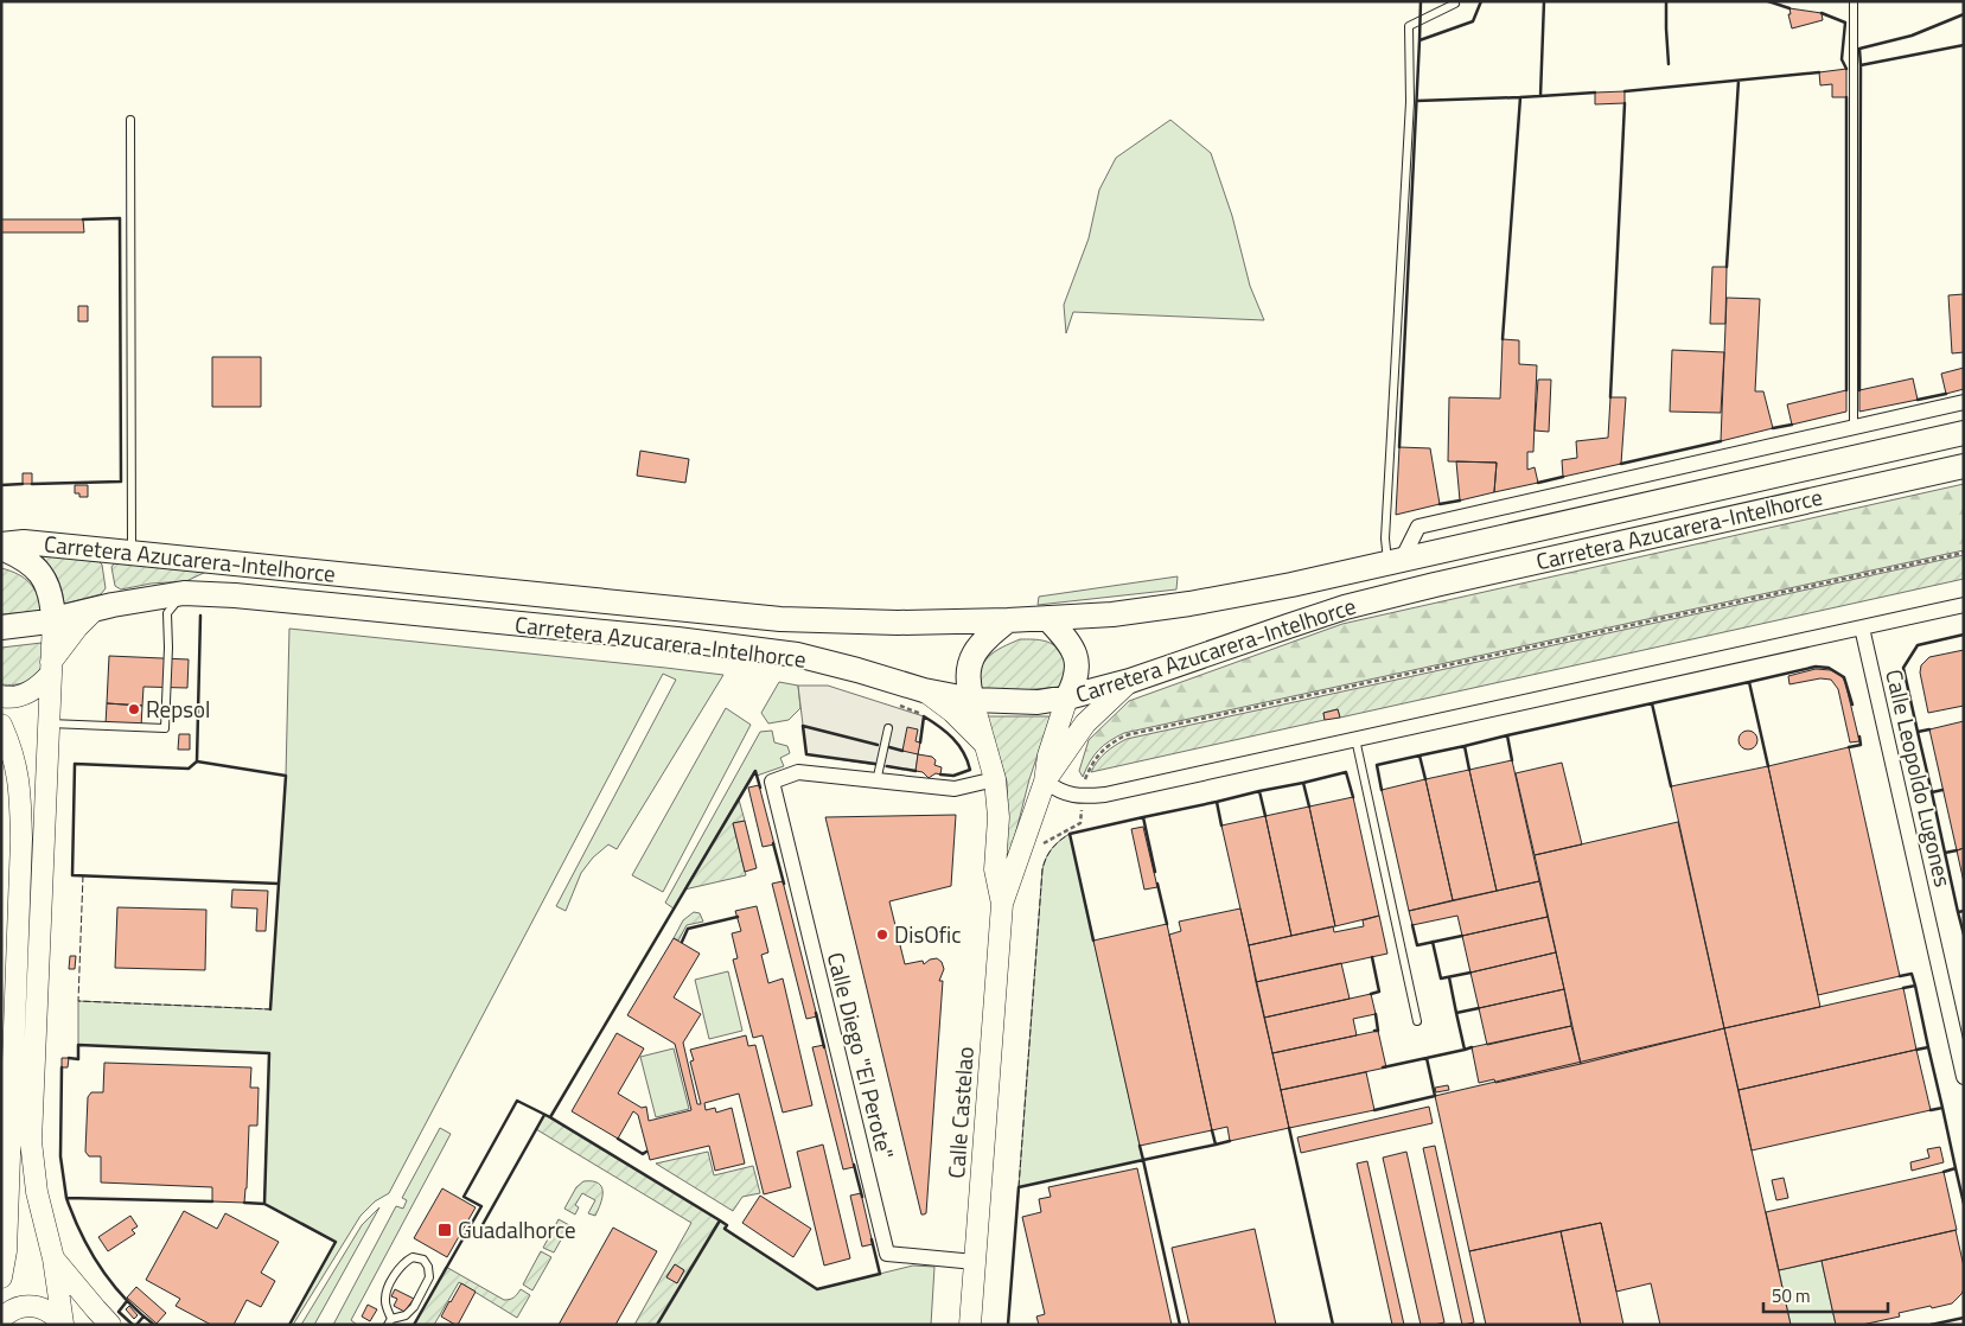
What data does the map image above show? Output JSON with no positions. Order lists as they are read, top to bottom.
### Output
{
  "streets": {
    "main road": ["Carretera Azucarera-Intelhorce", "Calle Castelao"],
    "street": ["Calle Leopoldo Lugones", "Calle Diego \"El Perote\""]
  },
  "crossings": [
    ["Carretera Azucarera-Intelhorce", "Calle Castelao"],
    ["Calle Diego \"El Perote\"", "Calle Castelao"]
  ],
  "places": {
    "other": ["Repsol", "DisOfic"],
    "transit": ["Guadalhorce"]
  },
  "scale_bar": "50 m"
}
